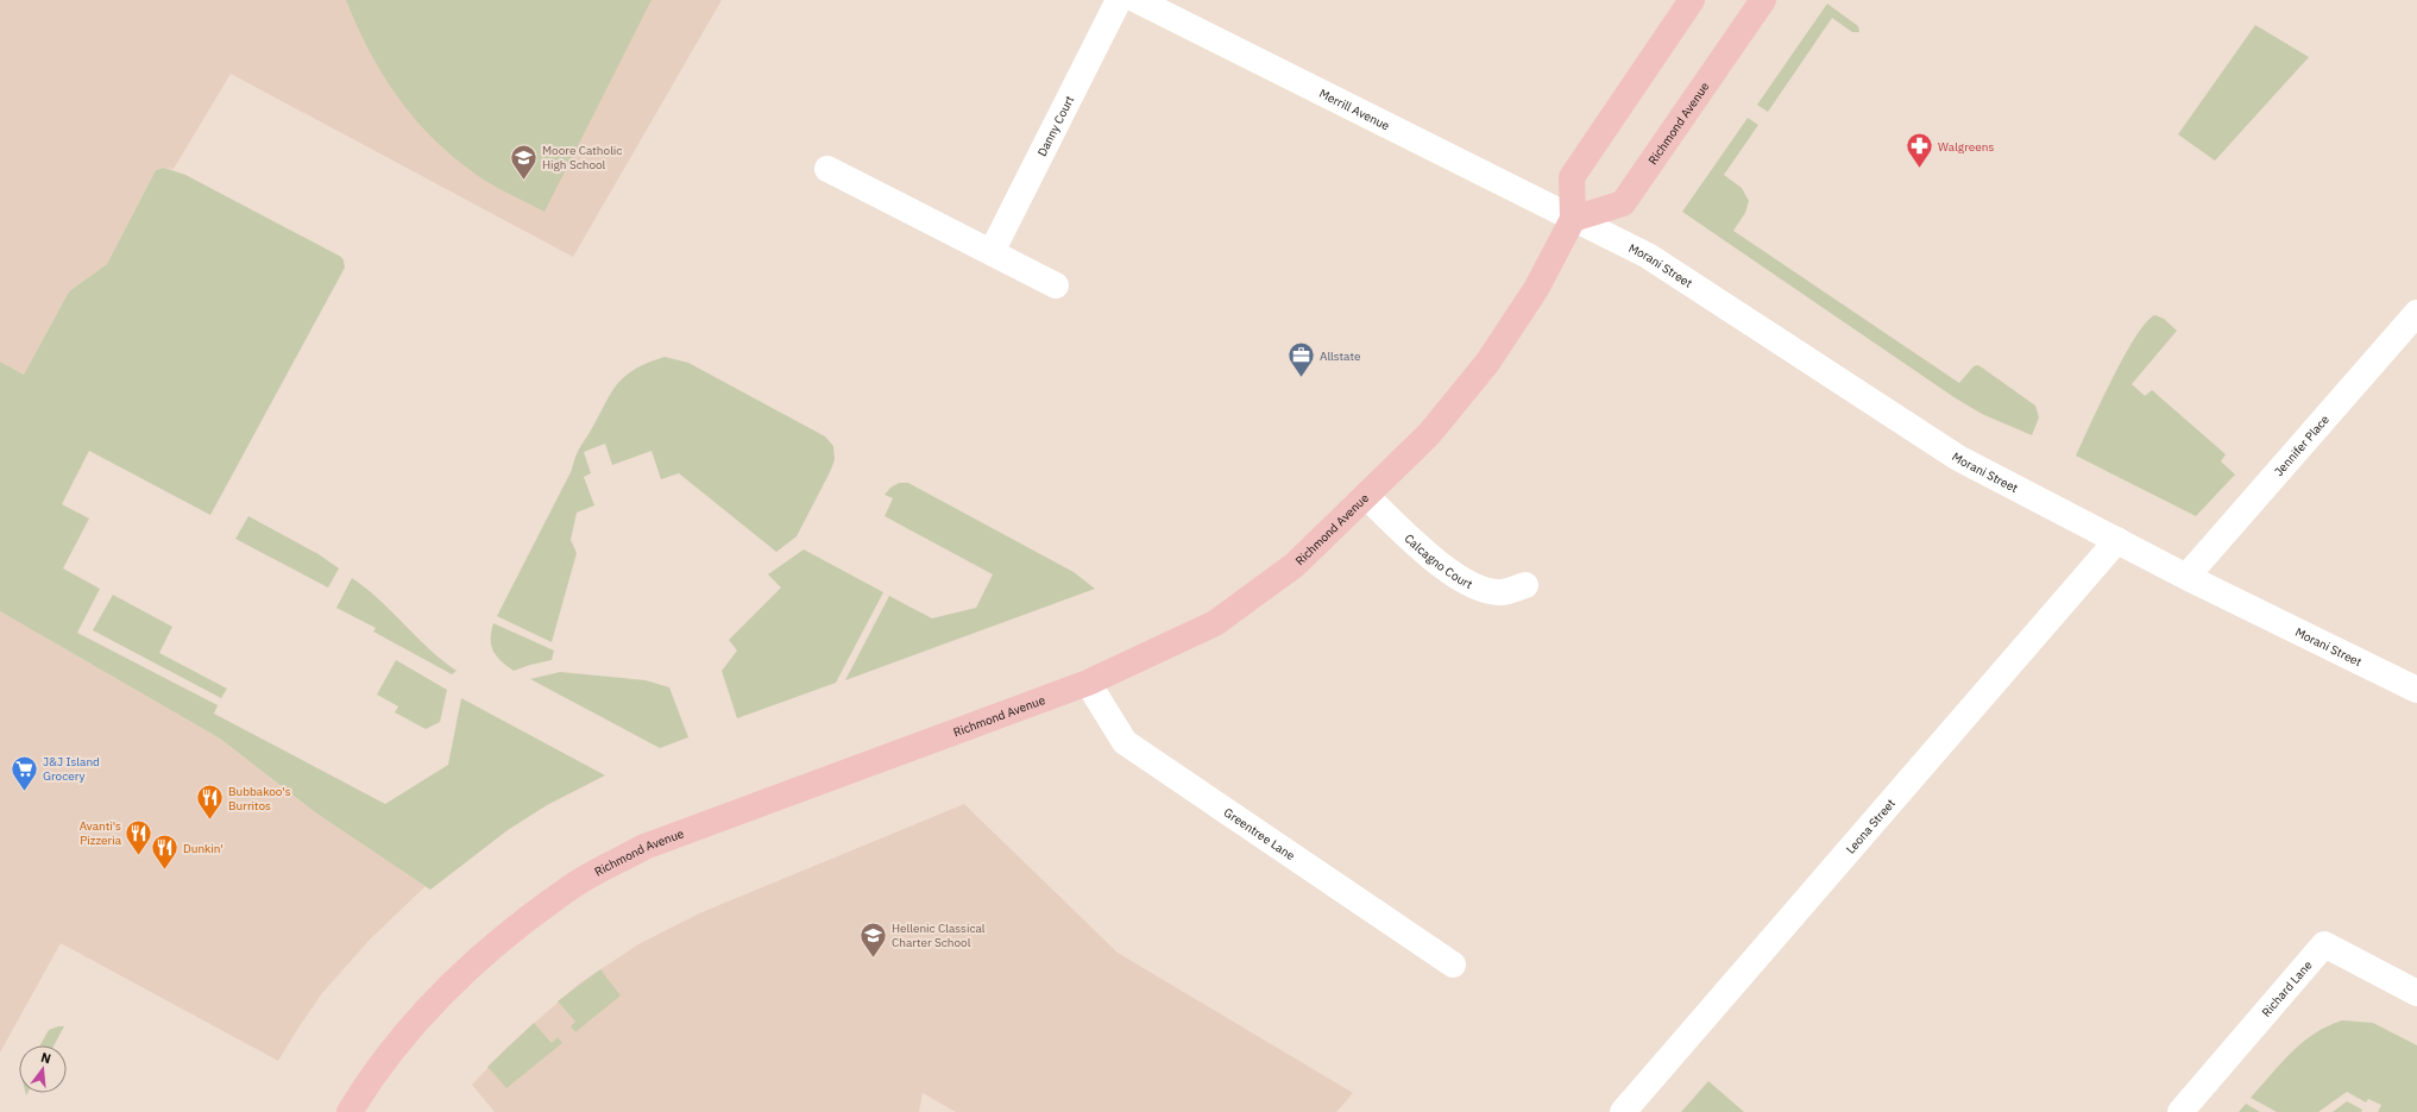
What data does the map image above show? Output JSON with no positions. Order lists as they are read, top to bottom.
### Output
{
  "streets": {
    "main road": ["Richmond Avenue"],
    "street": [
      "Merrill Avenue",
      "Danny Court",
      "Morani Street",
      "Jennifer Place",
      "Calcagno Court",
      "Leona Street",
      "Greentree Lane",
      "Richard Lane"
    ]
  },
  "crossings": [
    ["Merrill Avenue", "Richmond Avenue"],
    ["Merrill Avenue", "Morani Street"],
    ["Richmond Avenue", "Morani Street"],
    ["Richmond Avenue", "Calcagno Court"],
    ["Richmond Avenue", "Greentree Lane"],
    ["Morani Street", "Jennifer Place"],
    ["Morani Street", "Leona Street"]
  ],
  "places": {
    "pharmacy": ["Walgreens"],
    "school or university": ["Moore Catholic High School", "Hellenic Classical Charter School"],
    "office": ["Allstate"],
    "supermarket": ["J&J Island Grocery"],
    "restaurant": ["Bubbakoo's Burritos", "Avanti's Pizzeria", "Dunkin'"]
  },
  "north": "top"
}
